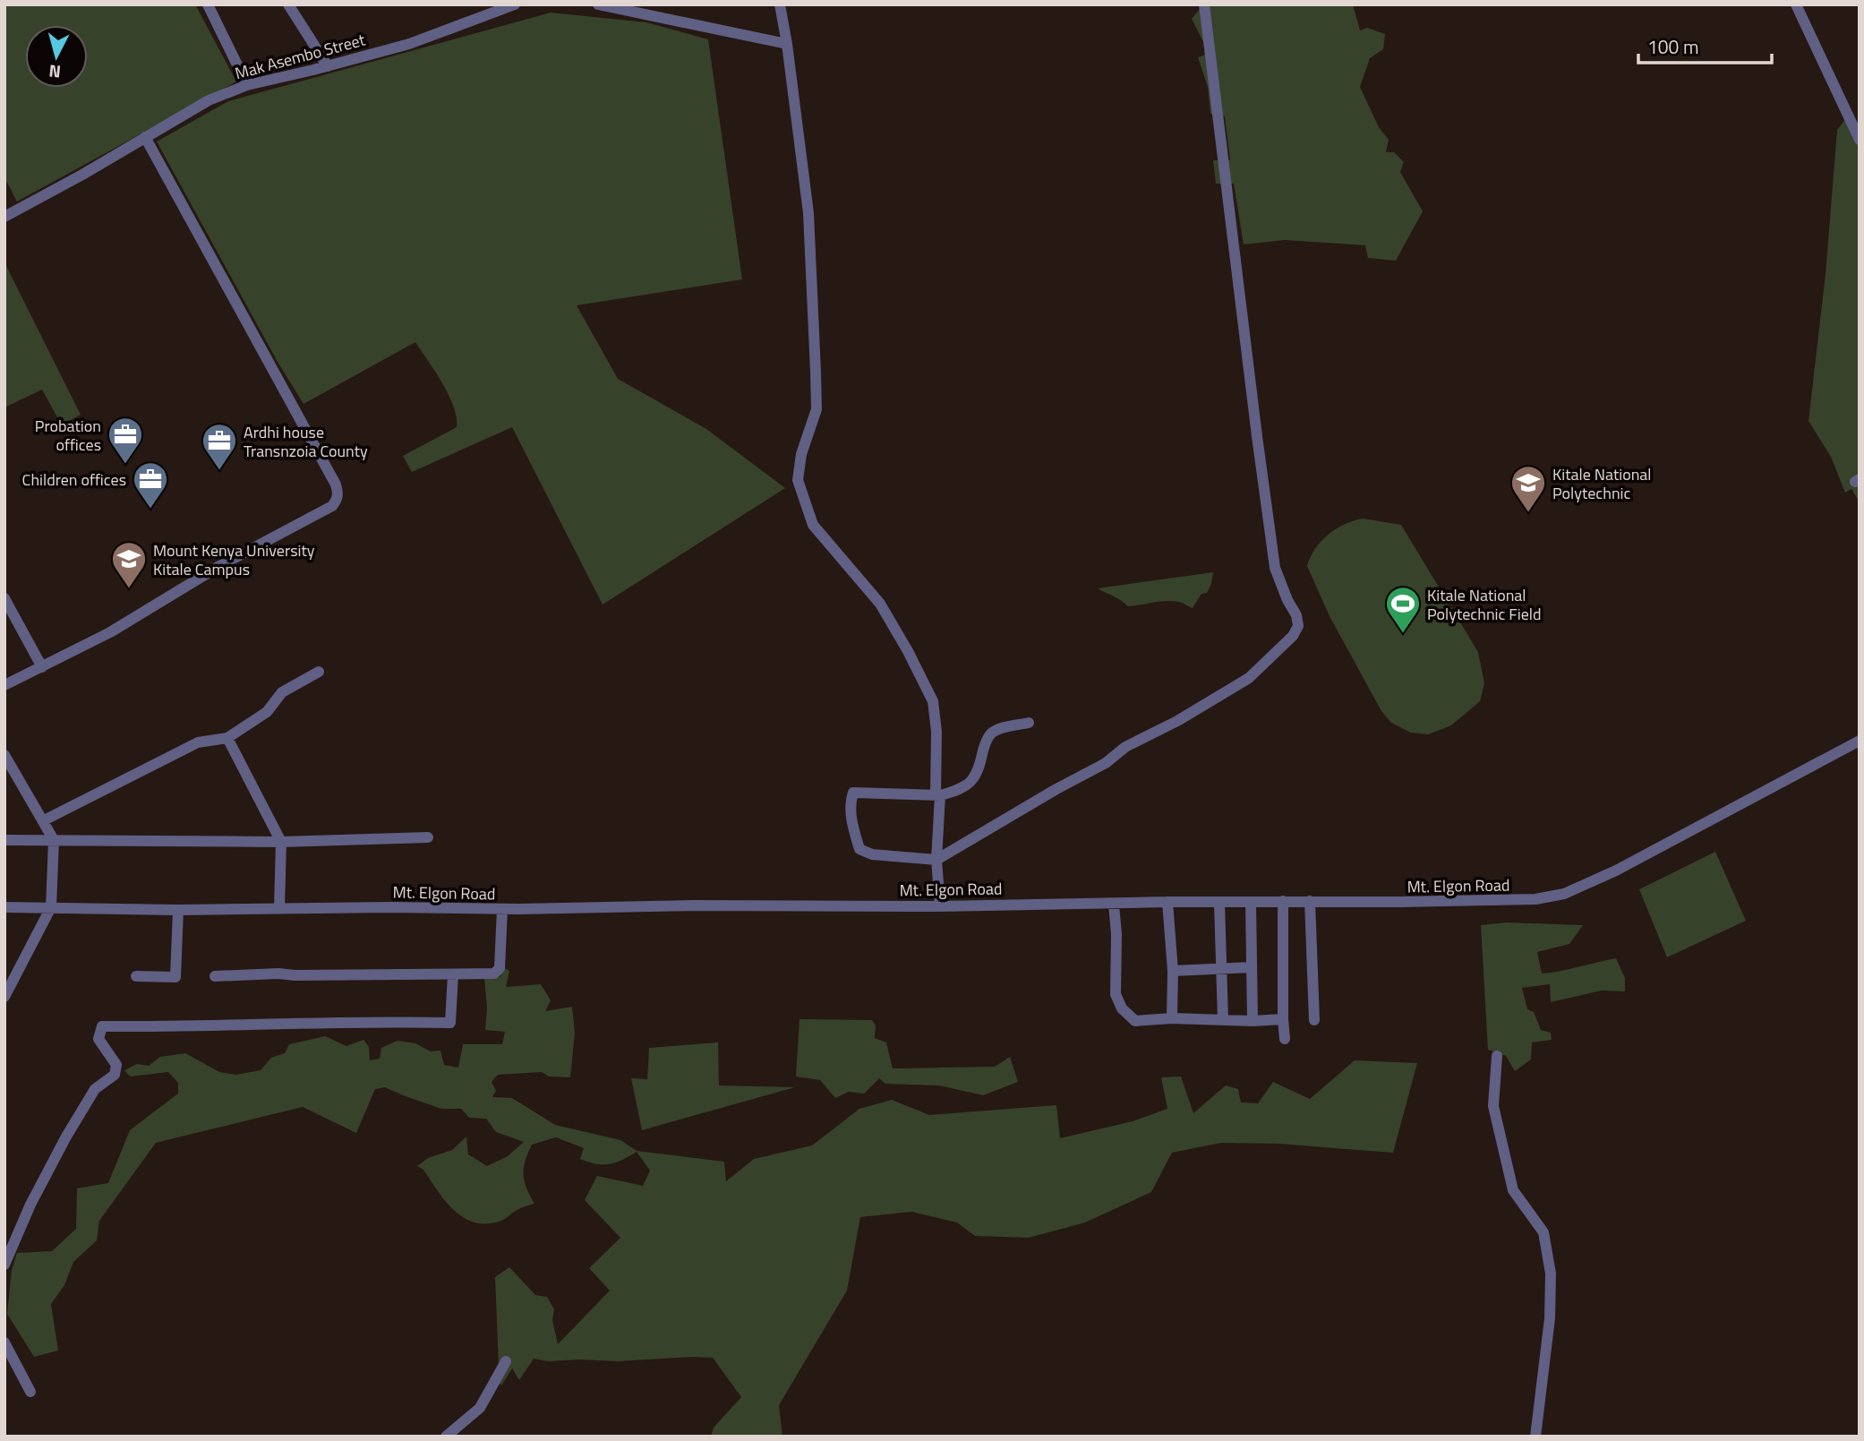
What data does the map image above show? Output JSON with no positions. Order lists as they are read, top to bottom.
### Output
{
  "streets": {
    "street": ["Mak Asembo Street", "Mt. Elgon Road"]
  },
  "places": {
    "office": ["Probation offices", "Ardhi house Transnzoia County", "Children offices"],
    "school or university": ["Kitale National Polytechnic", "Mount Kenya University Kitale Campus"],
    "sports": ["Kitale National Polytechnic Field"]
  },
  "scale_bar": "100 m",
  "north": "bottom"
}
